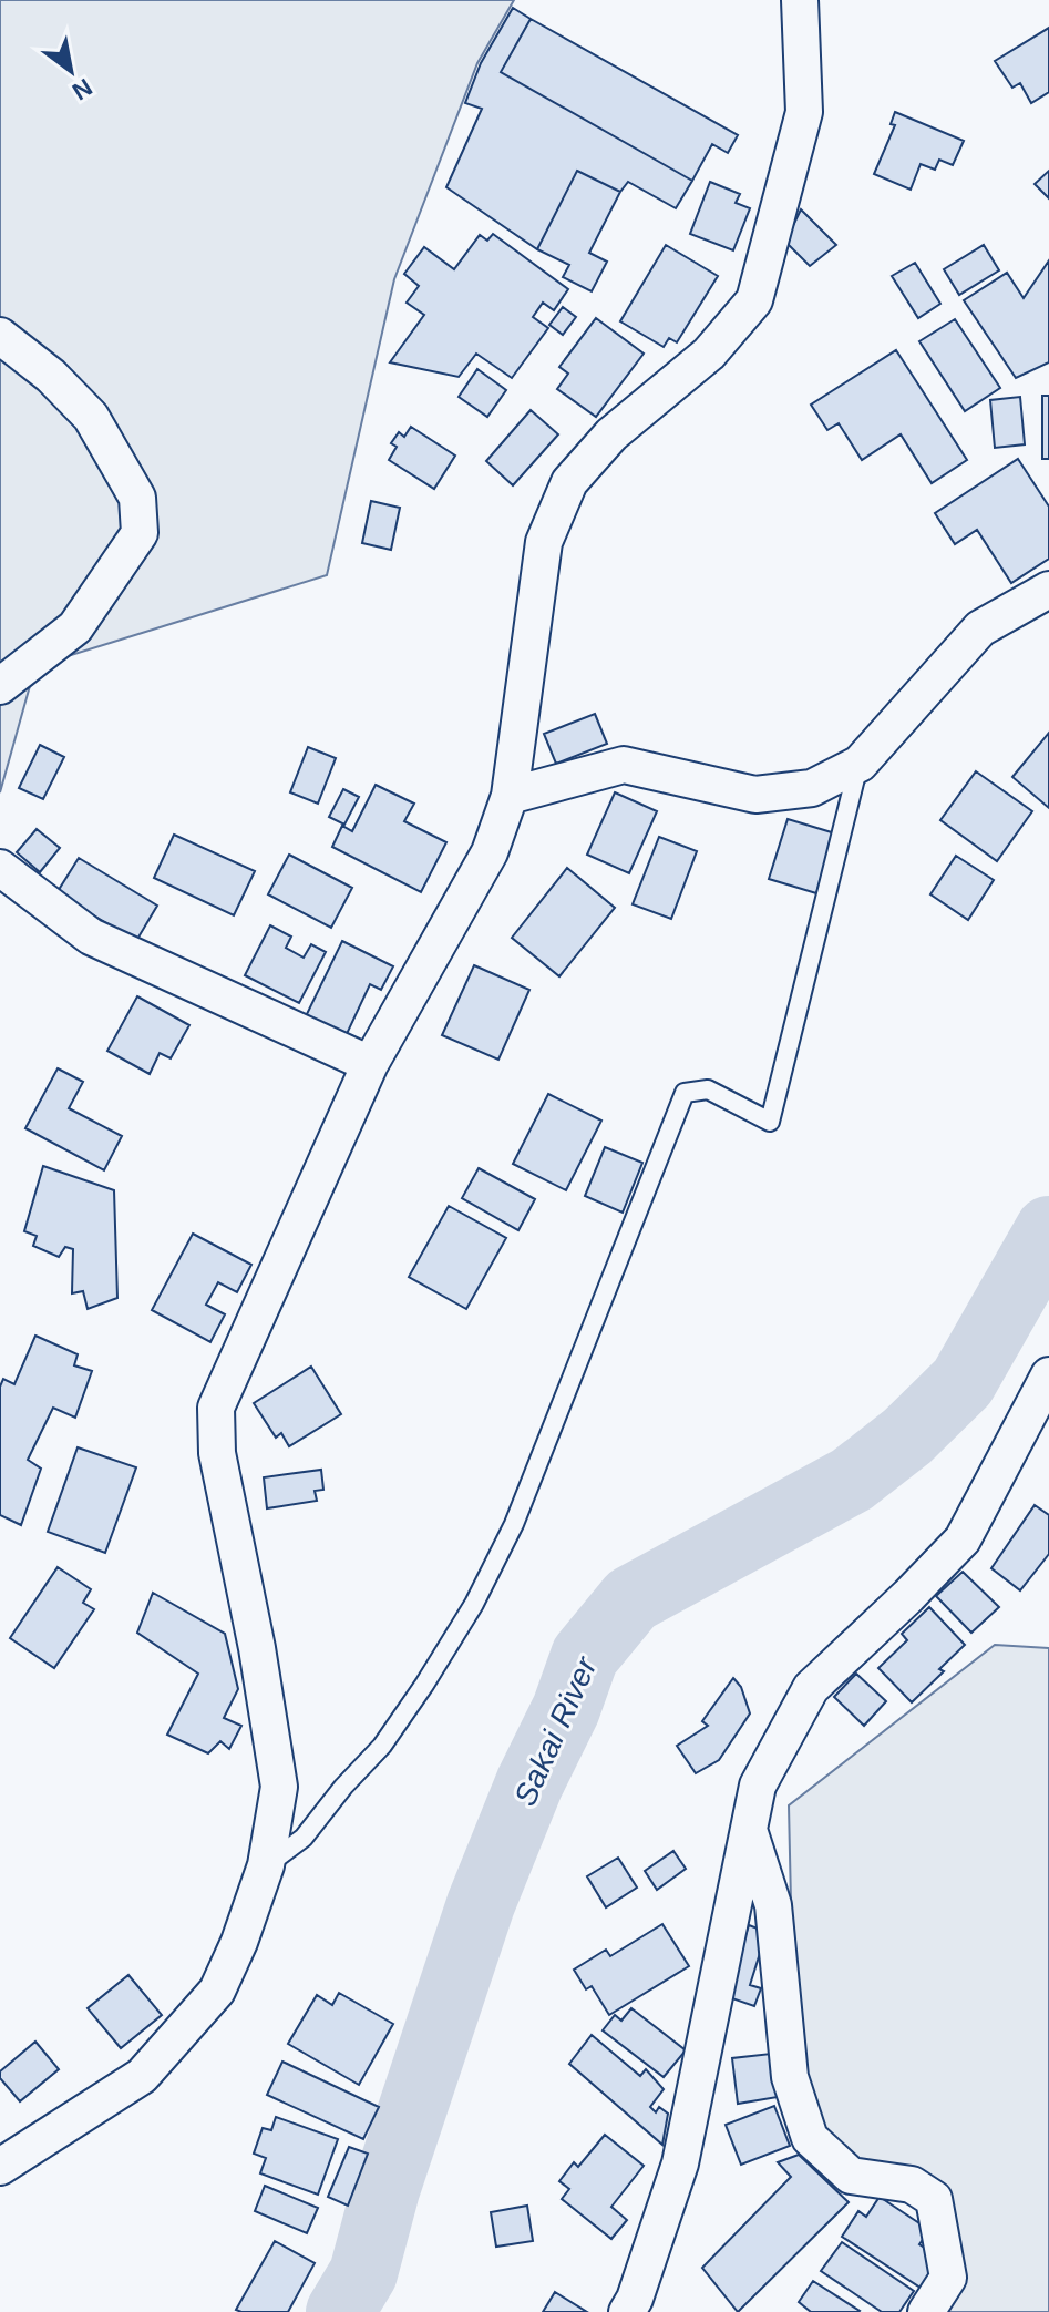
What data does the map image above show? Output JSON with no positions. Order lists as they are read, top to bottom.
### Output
{
  "water": ["Sakai River"],
  "north": "bottom right"
}
